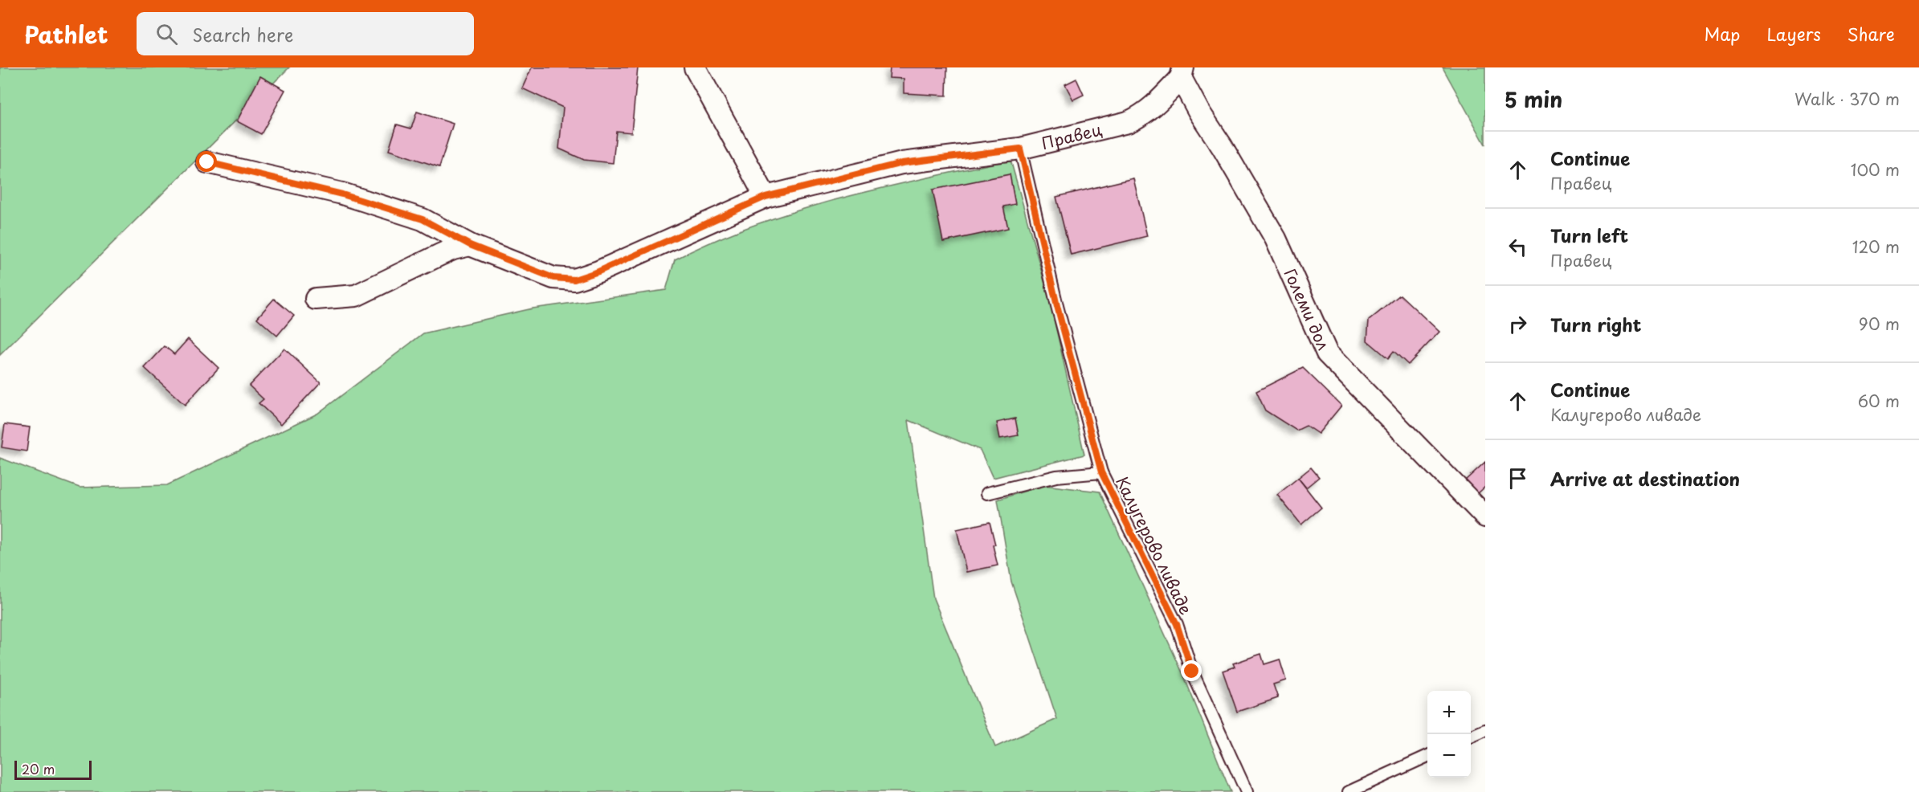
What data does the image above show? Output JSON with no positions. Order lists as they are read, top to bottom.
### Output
{
  "streets": {
    "street": ["Правец", "Големи дол"],
    "lane": ["Калугерово ливаде"]
  },
  "crossings": [
    ["Правец", "Големи дол"]
  ],
  "scale_bar": "20 m",
  "page": {
    "header": "Pathlet",
    "search": "Search here",
    "nav": ["Map", "Layers", "Share"],
    "heading": ["5 min", "Walk · 370 m"],
    "list": [
      ["Continue", "Правец", "100 m"],
      ["Turn left", "Правец", "120 m"],
      ["Turn right", "90 m"],
      ["Continue", "Калугерово ливаде", "60 m"],
      "Arrive at destination"
    ],
    "map_buttons": ["+", "−"],
    "scale": "20 m"
  }
}
